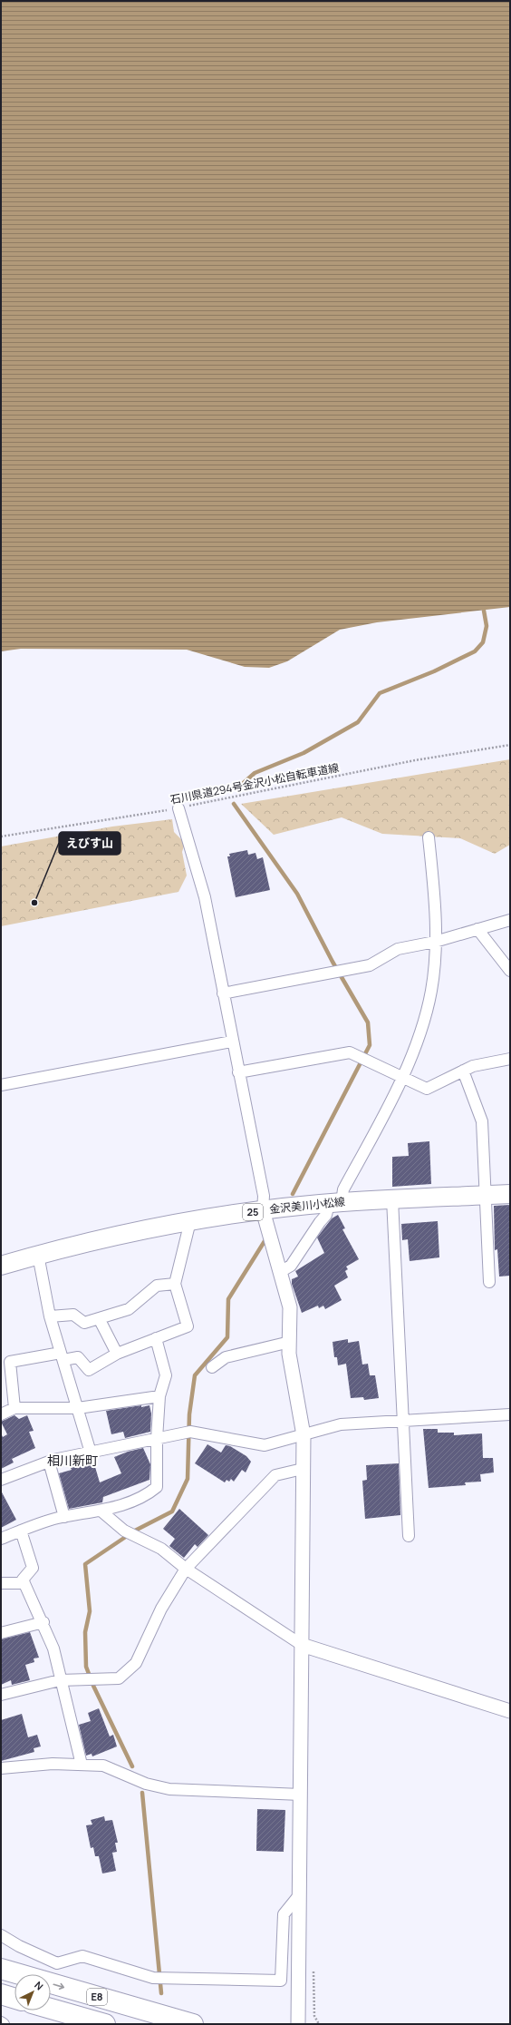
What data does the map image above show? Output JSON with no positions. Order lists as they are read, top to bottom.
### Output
{
  "streets": {
    "highway": ["E8"],
    "main road": ["金沢美川小松線", "25"],
    "path": ["石川県道294号金沢小松自転車道線"]
  },
  "districts": ["相川新町"],
  "places": ["えびす山"],
  "north": "top right"
}
